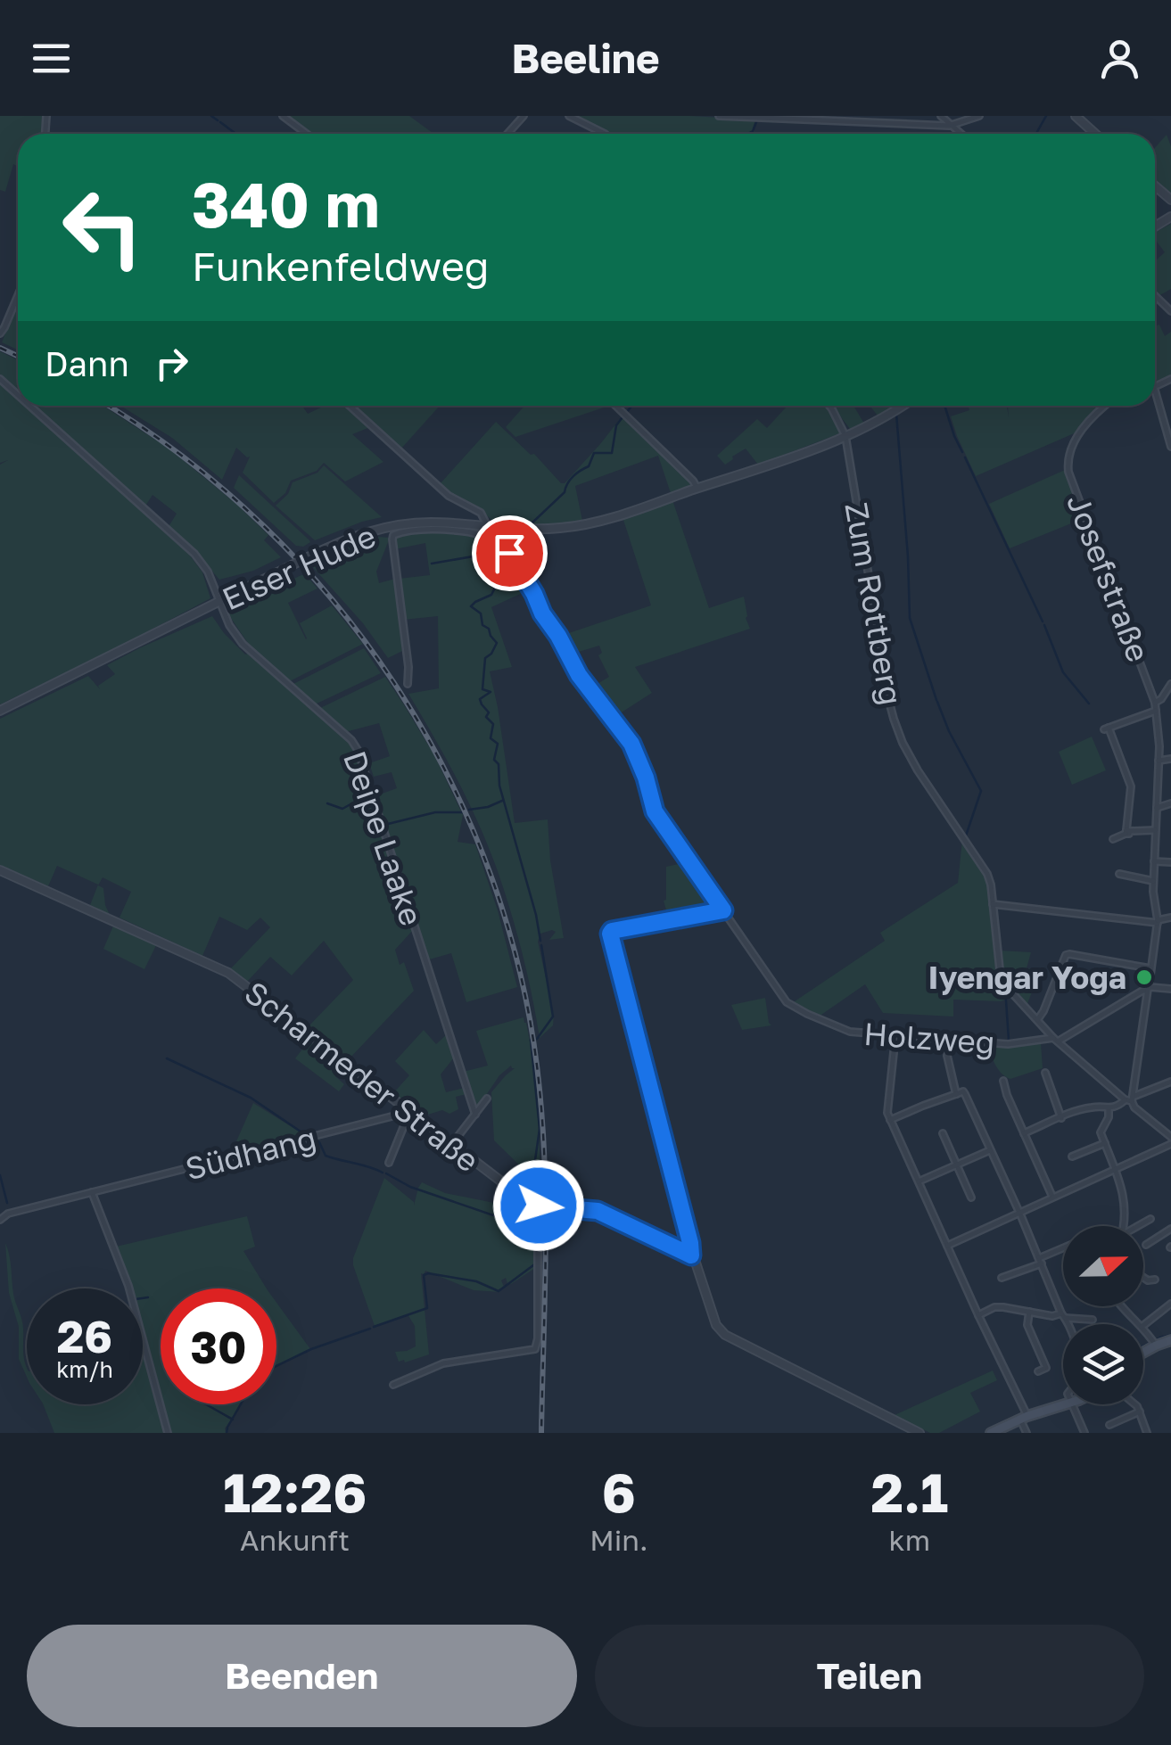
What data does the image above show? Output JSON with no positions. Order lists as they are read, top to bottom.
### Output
{
  "streets": {
    "street": [
      "Elser Hude",
      "Josefstraße",
      "Zum Rottberg",
      "Deipe Laake",
      "Holzweg",
      "Scharmeder Straße",
      "Südhang"
    ]
  },
  "crossings": [
    ["Elser Hude", "Zum Rottberg"],
    ["Elser Hude", "Deipe Laake"],
    ["Elser Hude", "Holzweg"],
    ["Josefstraße", "Zum Rottberg"],
    ["Zum Rottberg", "Holzweg"],
    ["Scharmeder Straße", "Südhang"]
  ],
  "places": ["Iyengar Yoga"],
  "north": "right",
  "page": {
    "header": "Beeline",
    "turn": ["340 m", "Funkenfeldweg"],
    "then": "Dann",
    "speed": "26 km/h",
    "limit": "30",
    "eta": [
      "12:26",
      "Ankunft",
      "6",
      "Min.",
      "2.1",
      "km"
    ],
    "buttons": ["Beenden", "Teilen"]
  }
}
